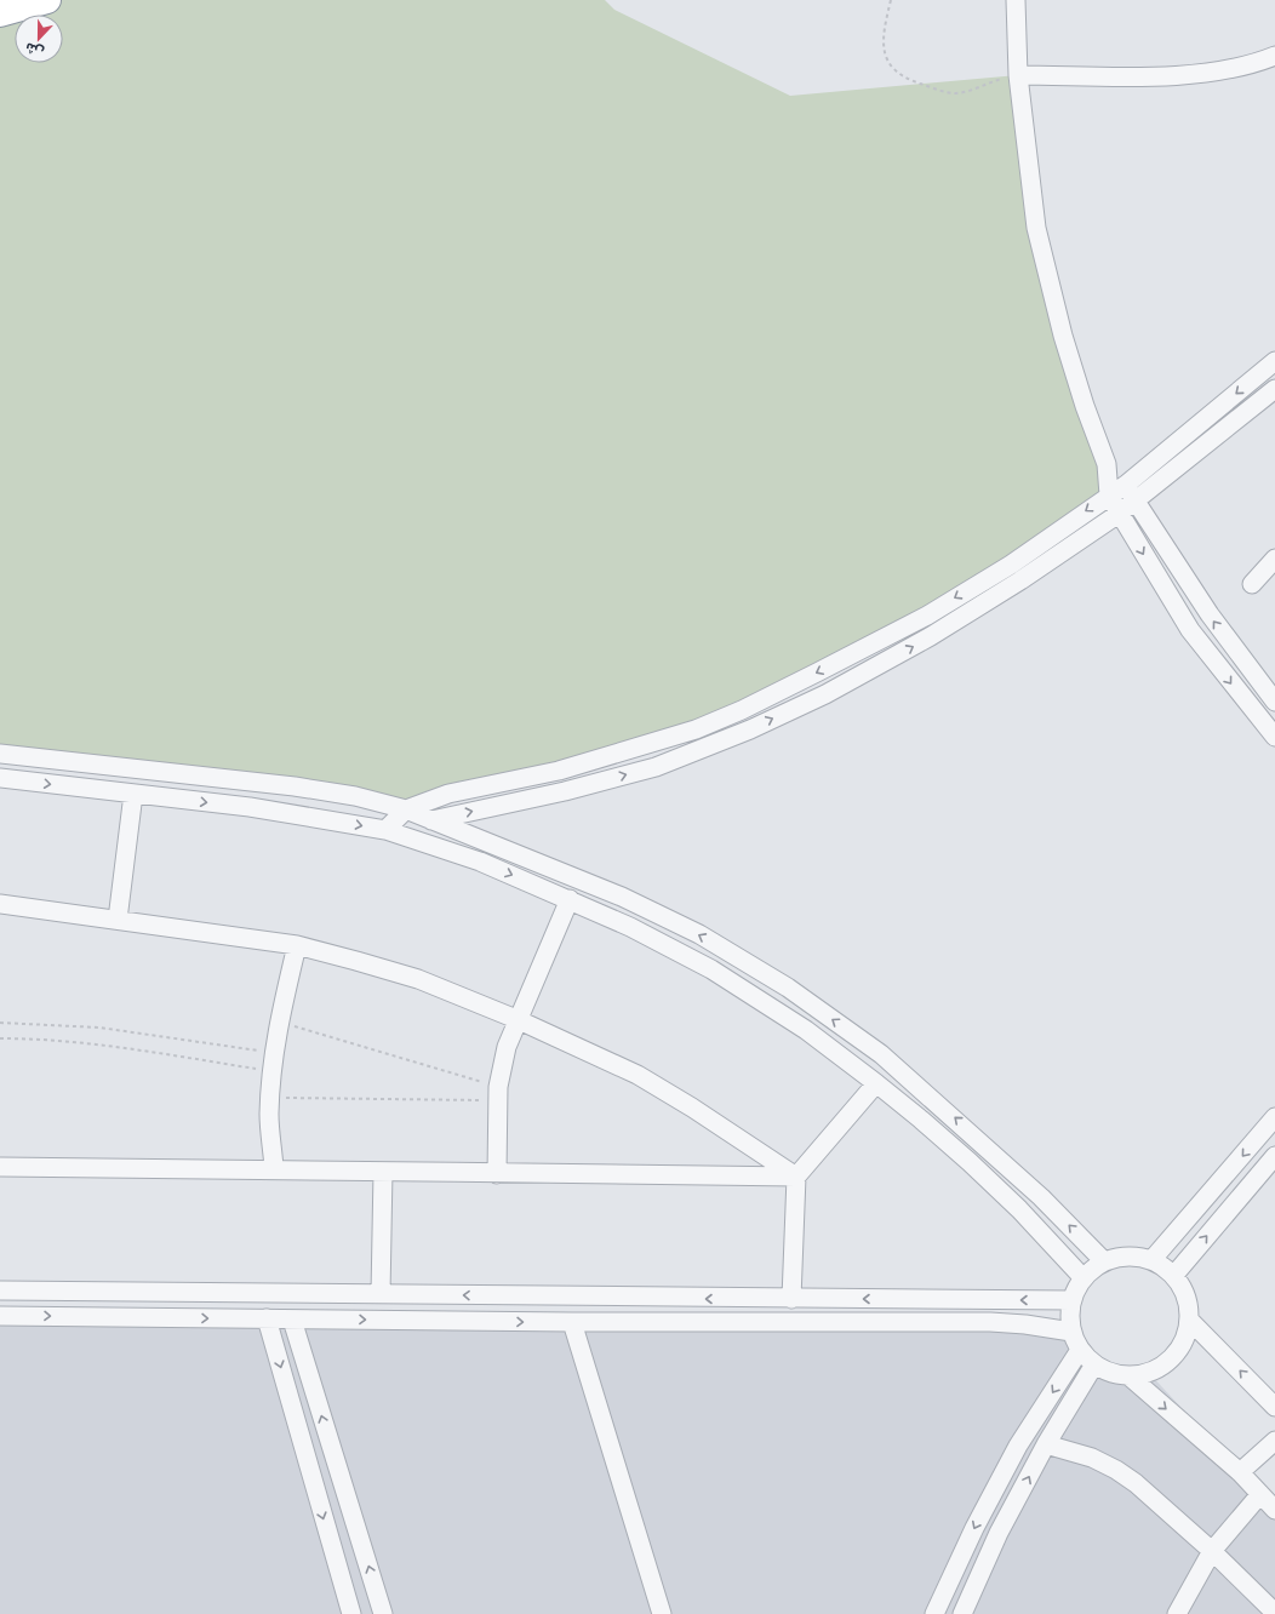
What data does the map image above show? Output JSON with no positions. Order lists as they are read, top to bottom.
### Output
{
  "north": "bottom"
}
